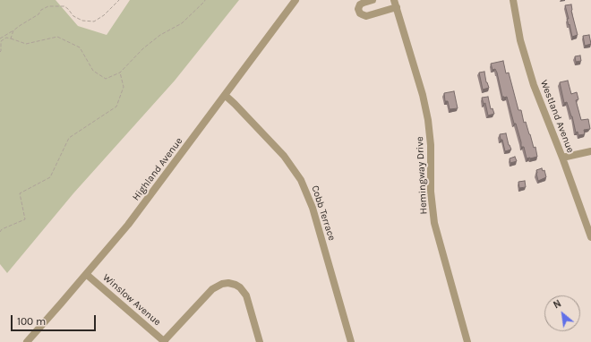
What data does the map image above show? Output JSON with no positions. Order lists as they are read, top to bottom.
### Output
{
  "streets": {
    "street": [
      "Westland Avenue",
      "Highland Avenue",
      "Hemingway Drive",
      "Cobb Terrace",
      "Winslow Avenue"
    ]
  },
  "crossings": [
    ["Highland Avenue", "Cobb Terrace"],
    ["Highland Avenue", "Winslow Avenue"]
  ],
  "scale_bar": "100 m",
  "north": "top left"
}
